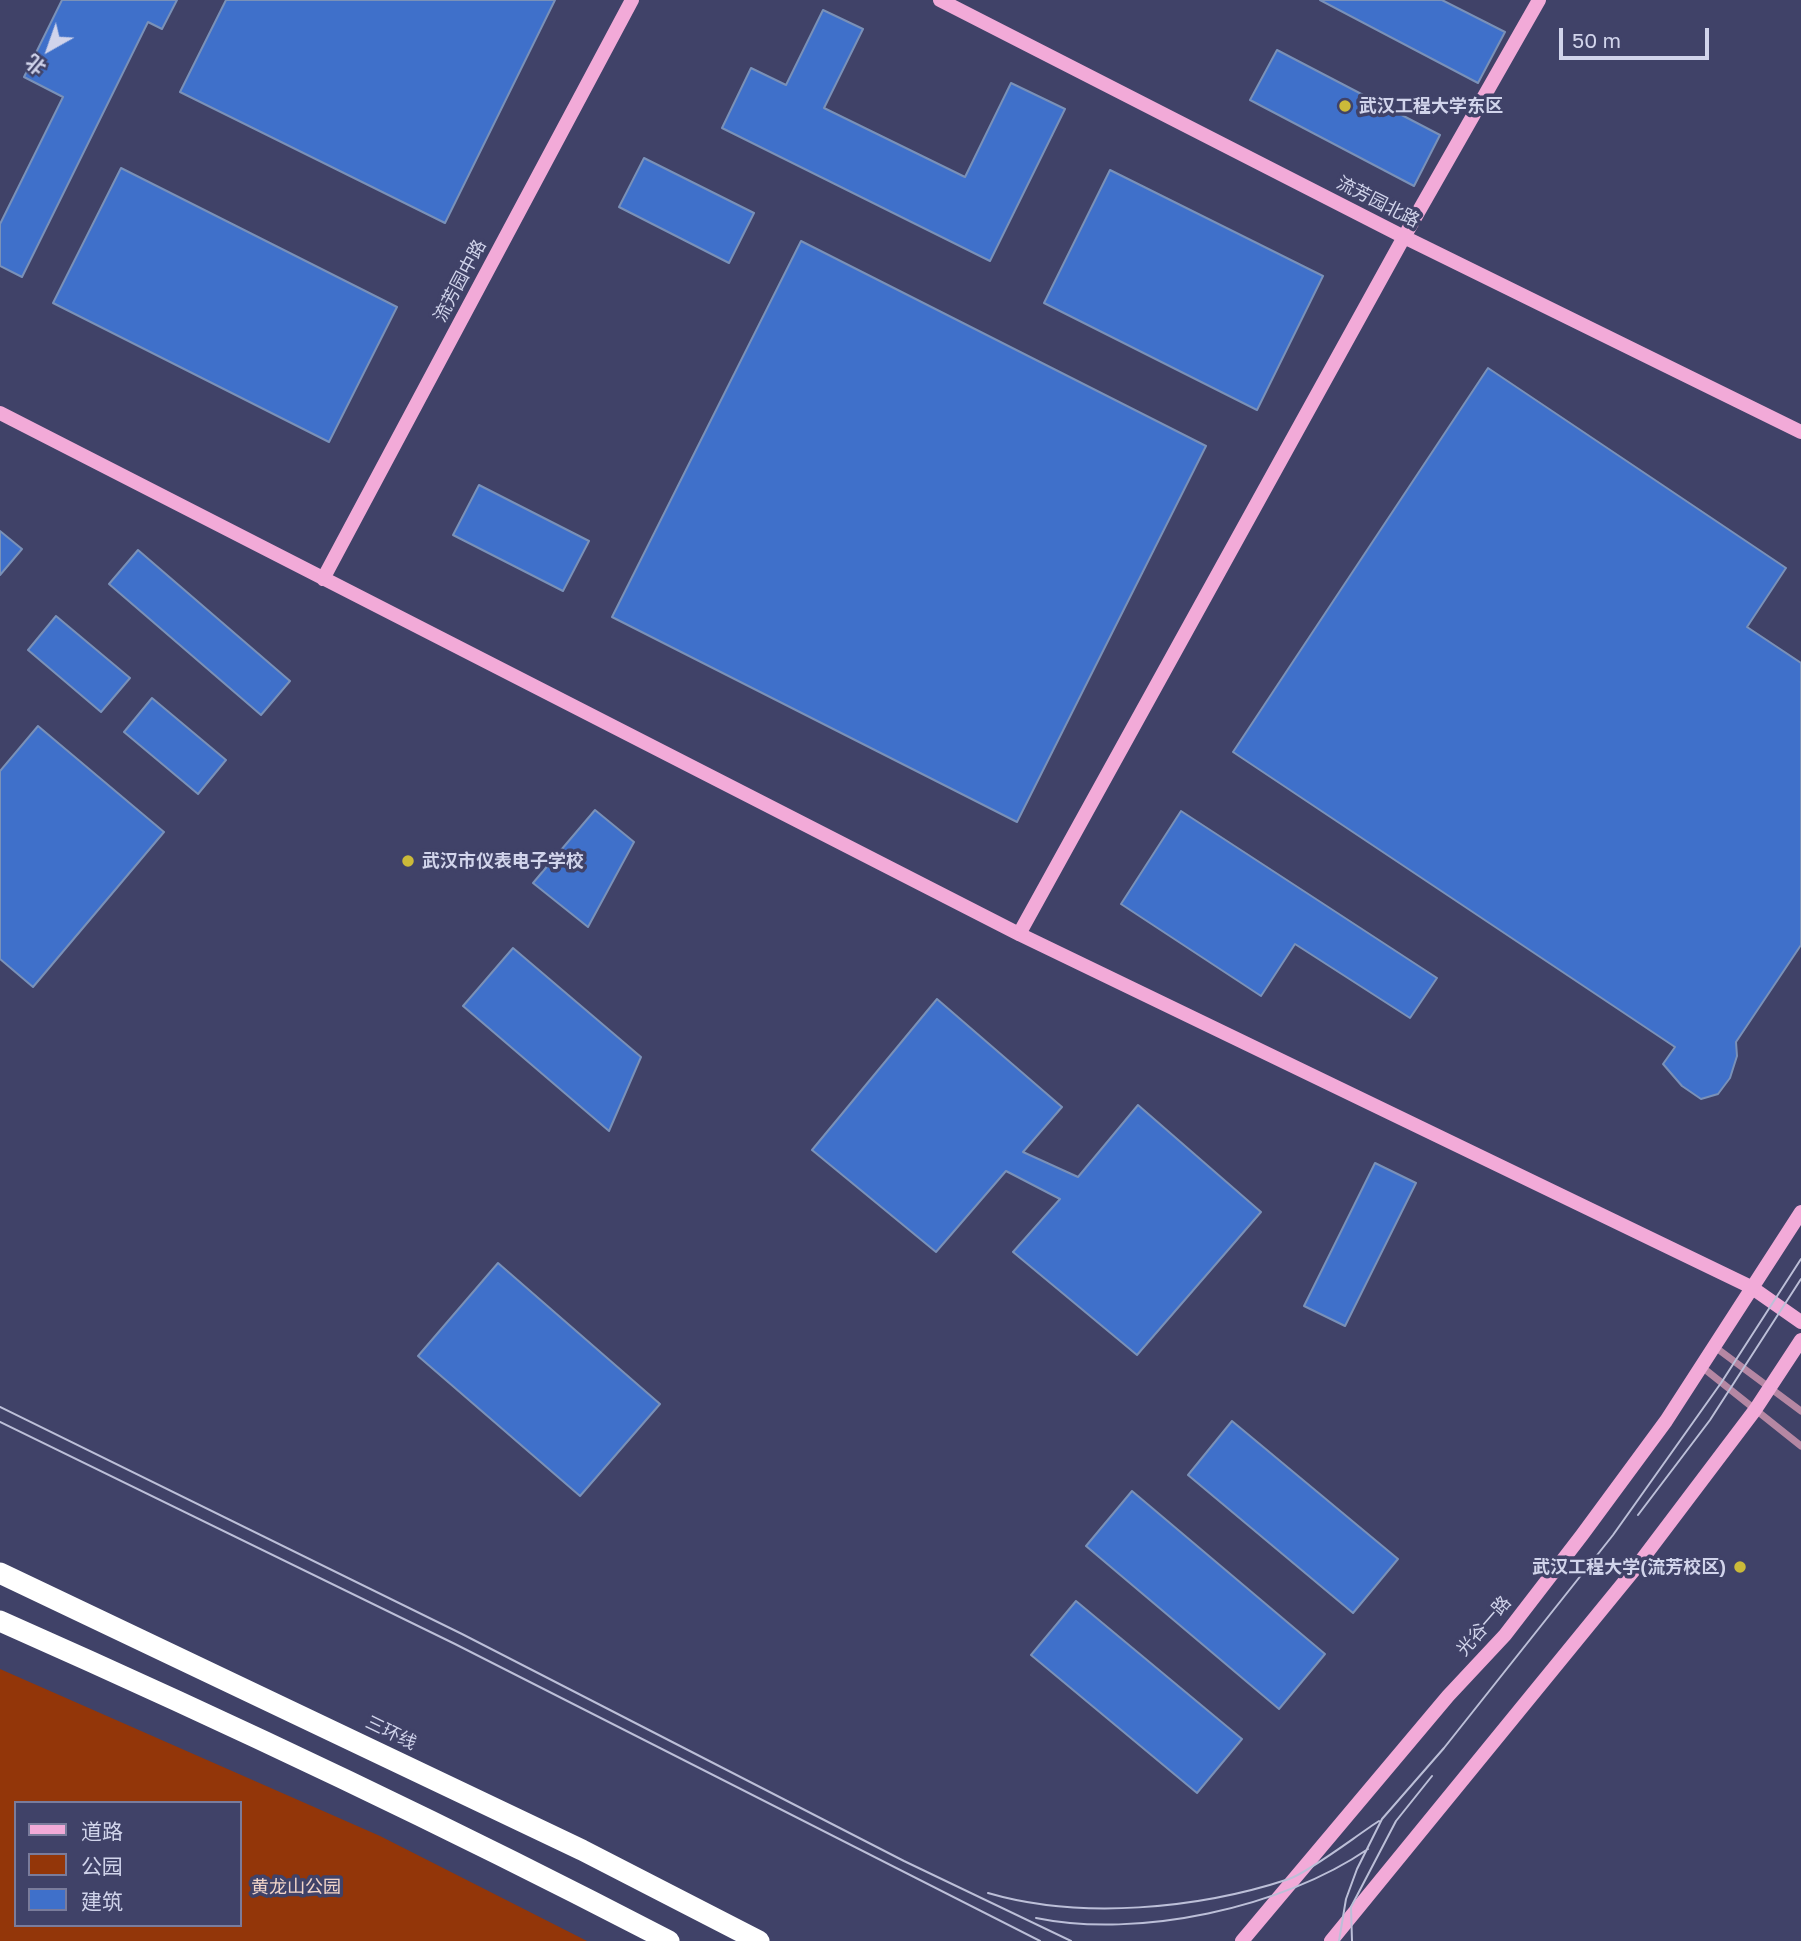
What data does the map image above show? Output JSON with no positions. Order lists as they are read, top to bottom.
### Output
{
  "streets": {
    "highway": ["三环线"],
    "street": ["流芳园北路", "流芳园中路", "光谷一路"]
  },
  "parks": ["黄龙山公园"],
  "places": ["武汉工程大学东区", "武汉市仪表电子学校", "武汉工程大学(流芳校区)"],
  "legend": ["道路", "公园", "建筑"],
  "scale_bar": "50 m",
  "north": "bottom left"
}
